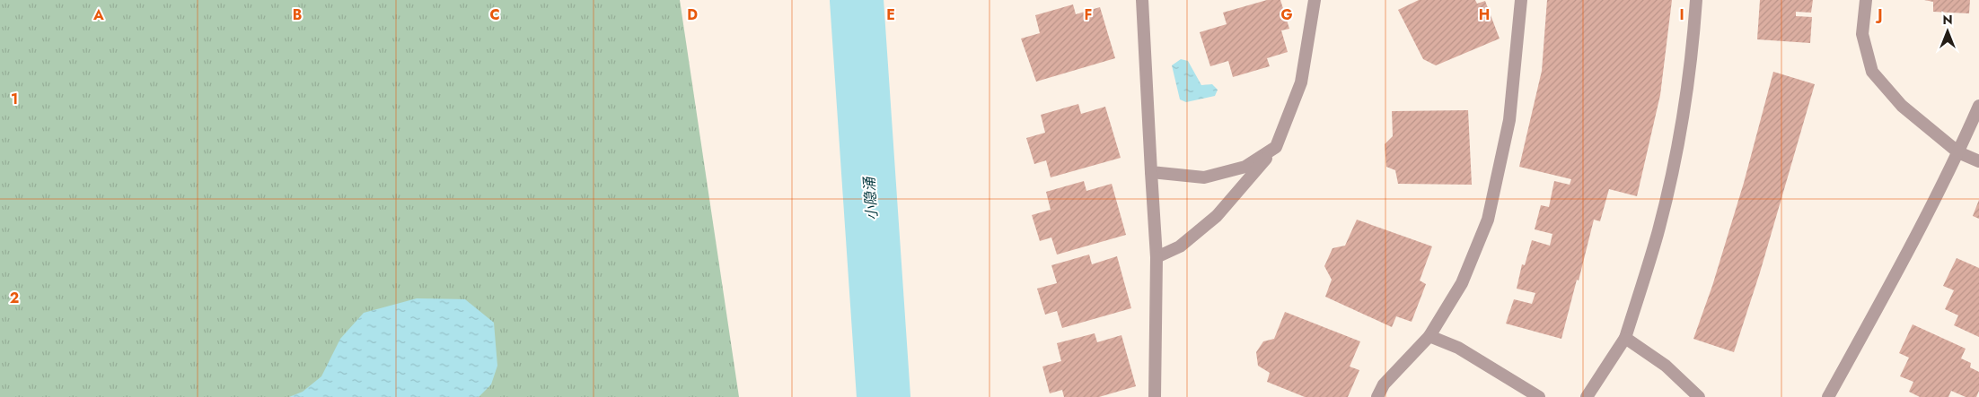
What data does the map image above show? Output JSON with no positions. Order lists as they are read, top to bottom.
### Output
{
  "water": ["小隐涌"],
  "north": "top",
  "grid": {
    "columns": [
      "A",
      "B",
      "C",
      "D",
      "E",
      "F",
      "G",
      "H",
      "I",
      "J"
    ],
    "rows": ["1", "2"]
  }
}
